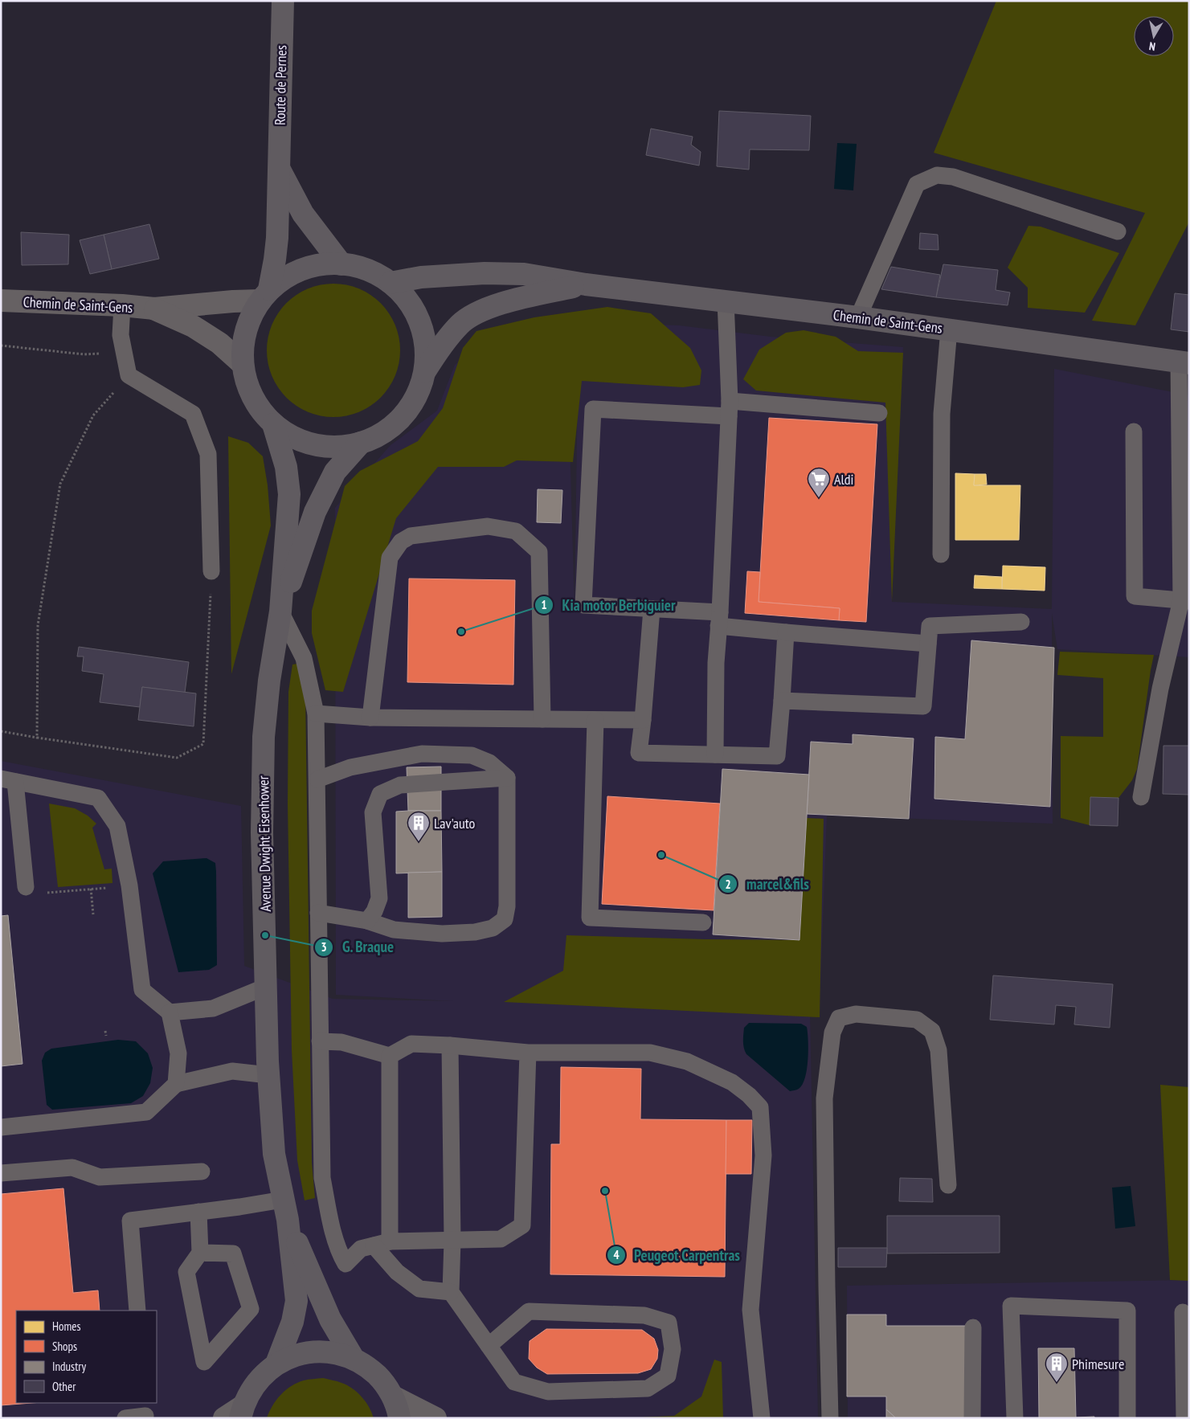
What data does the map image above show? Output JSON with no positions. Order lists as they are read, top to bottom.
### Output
{
  "streets": {
    "main road": ["Route de Pernes", "Chemin de Saint-Gens", "Avenue Dwight Eisenhower"]
  },
  "crossings": [
    ["Route de Pernes", "Chemin de Saint-Gens"]
  ],
  "places": {
    "supermarket": ["Aldi"],
    "other": [
      "Kia motor Berbiguier",
      "marcel&fils",
      "G. Braque",
      "Peugeot Carpentras"
    ],
    "building": ["Lav'auto", "Phimesure"]
  },
  "legend": [
    "Homes",
    "Shops",
    "Industry",
    "Other"
  ],
  "north": "bottom"
}
